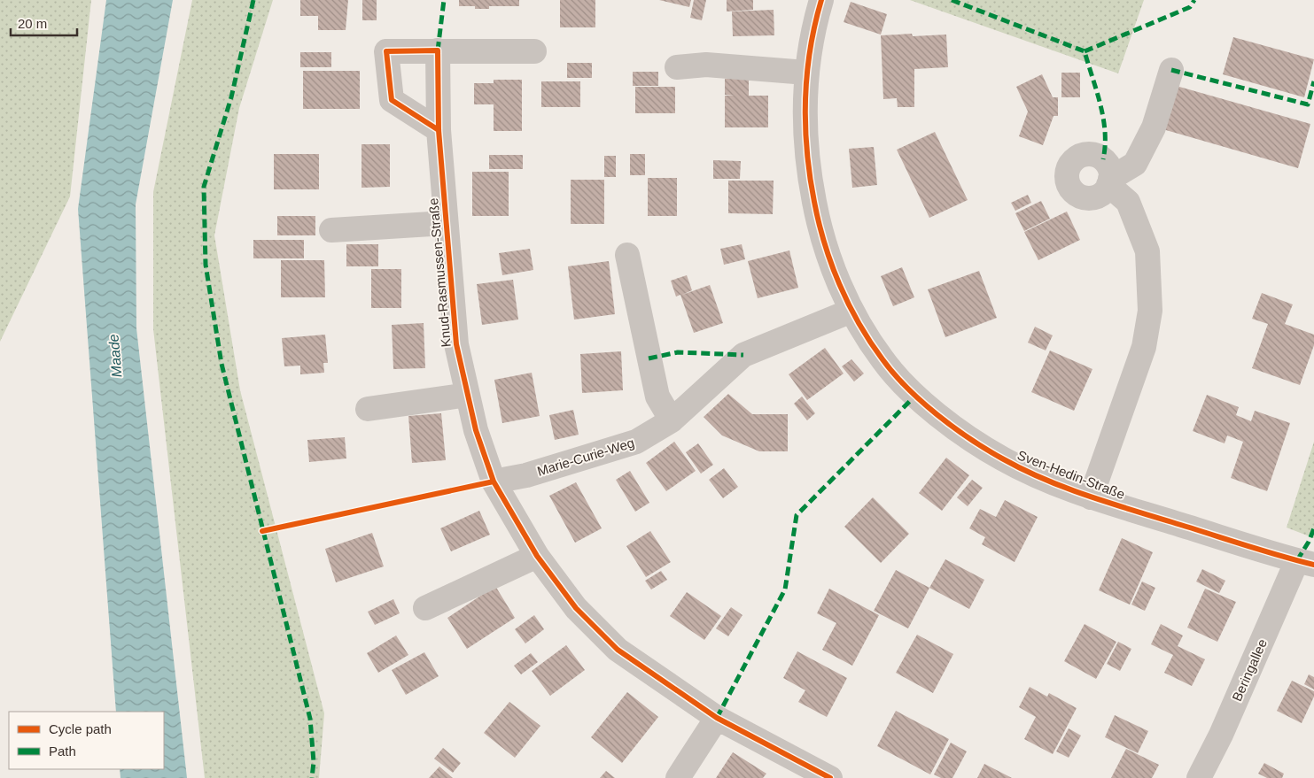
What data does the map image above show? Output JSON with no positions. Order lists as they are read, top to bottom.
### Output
{
  "streets": {
    "street": [
      "Knud-Rasmussen-Straße",
      "Marie-Curie-Weg",
      "Sven-Hedin-Straße",
      "Beringallee"
    ]
  },
  "crossings": [
    ["Knud-Rasmussen-Straße", "Marie-Curie-Weg"],
    ["Marie-Curie-Weg", "Sven-Hedin-Straße"],
    ["Sven-Hedin-Straße", "Beringallee"]
  ],
  "water": ["Maade"],
  "legend": ["Cycle path", "Path"],
  "scale_bar": "20 m"
}
